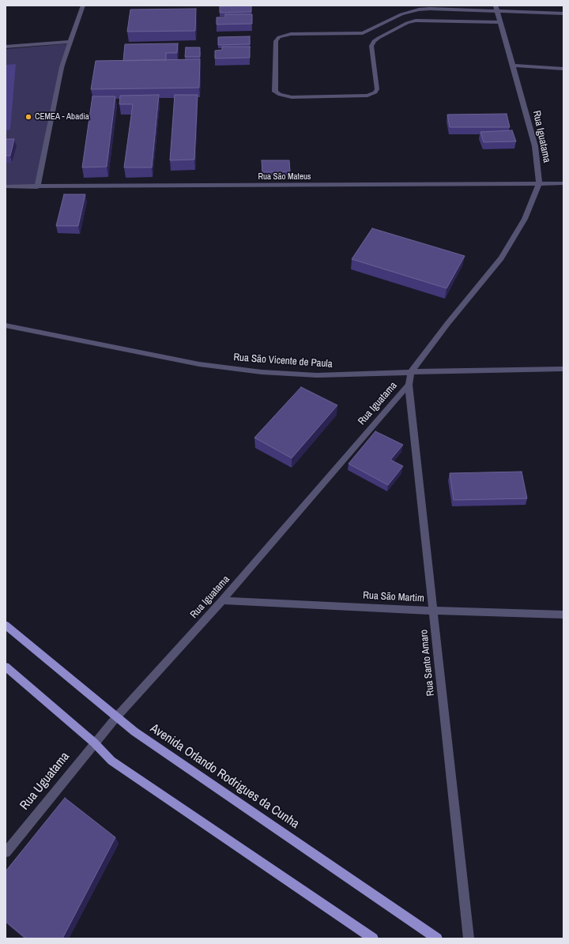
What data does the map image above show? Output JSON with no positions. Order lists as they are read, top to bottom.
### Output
{
  "streets": {
    "main road": ["Avenida Orlando Rodrigues da Cunha"],
    "street": [
      "Rua Iguatama",
      "Rua São Mateus",
      "Rua São Vicente de Paula",
      "Rua São Martim",
      "Rua Santo Amaro",
      "Rua Uguatama"
    ]
  },
  "crossings": [
    ["Rua Iguatama", "Rua São Mateus"],
    ["Rua Iguatama", "Rua São Vicente de Paula"],
    ["Rua Iguatama", "Rua São Martim"],
    ["Rua Iguatama", "Rua Santo Amaro"],
    ["Rua Iguatama", "Avenida Orlando Rodrigues da Cunha"],
    ["Rua Iguatama", "Rua Uguatama"],
    ["Rua São Martim", "Rua Santo Amaro"]
  ],
  "places": ["CEMEA - Abadia"]
}
